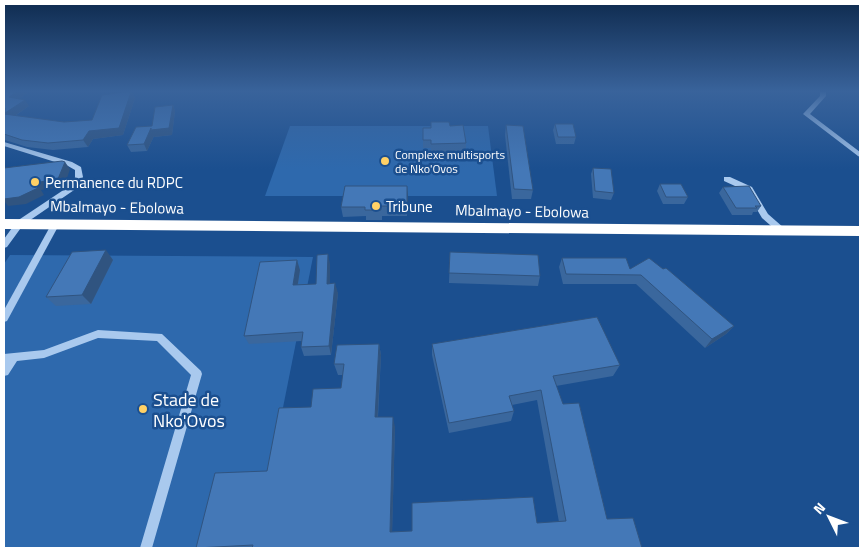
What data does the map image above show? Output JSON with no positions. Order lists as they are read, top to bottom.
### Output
{
  "streets": {
    "highway": ["Mbalmayo - Ebolowa"]
  },
  "places": [
    "Complexe multisports de Nko'Ovos",
    "Permanence du RDPC",
    "Tribune",
    "Stade de Nko'Ovos"
  ],
  "north": "top left"
}
